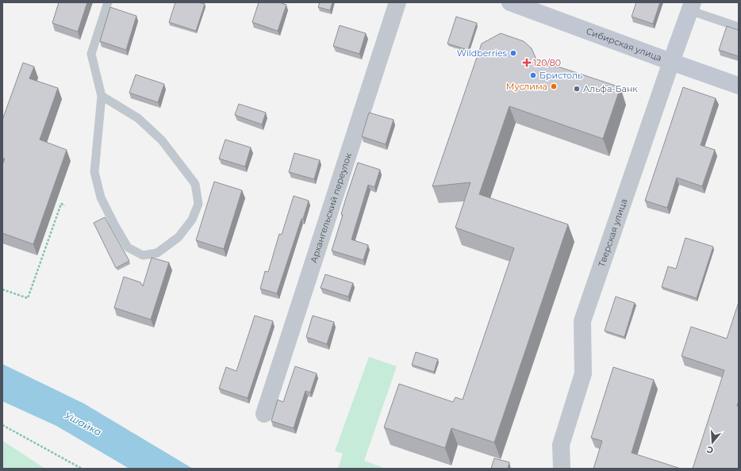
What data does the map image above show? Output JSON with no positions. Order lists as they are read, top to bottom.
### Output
{
  "streets": {
    "main road": ["Сибирская улица", "Тверская улица"],
    "street": ["Архангельский переулок"]
  },
  "crossings": [
    ["Сибирская улица", "Тверская улица"]
  ],
  "water": ["Ушайка"],
  "places": {
    "other": [
      "Wildberries",
      "Бристоль",
      "Муслима",
      "Альфа-Банк"
    ],
    "health": ["120/80"]
  },
  "north": "bottom"
}
